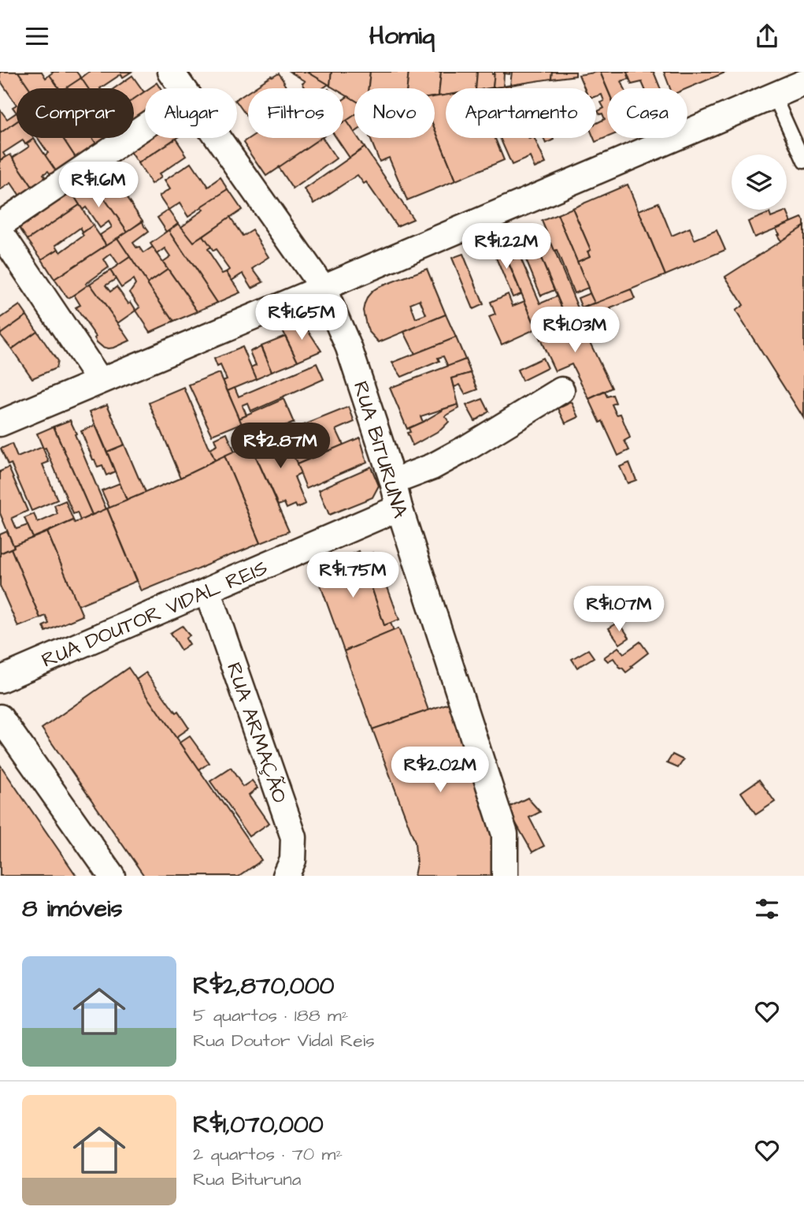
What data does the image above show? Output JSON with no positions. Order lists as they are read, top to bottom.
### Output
{
  "streets": {
    "street": ["RUA BITURUNA", "RUA DOUTOR VIDAL REIS", "RUA ARMAÇÃO"]
  },
  "crossings": [
    ["RUA BITURUNA", "RUA DOUTOR VIDAL REIS"],
    ["RUA DOUTOR VIDAL REIS", "RUA ARMAÇÃO"]
  ],
  "page": {
    "header": "Homiq",
    "chip": [
      "Comprar",
      "Alugar",
      "Filtros",
      "Novo",
      "Apartamento",
      "Casa"
    ],
    "price": [
      "R$1.6M",
      "R$1.22M",
      "R$1.65M",
      "R$1.03M",
      "R$2.87M",
      "R$1.75M",
      "R$1.07M",
      "R$2.02M"
    ],
    "heading": "8 imóveis",
    "list": [
      {
        "name": "R$2,870,000",
        "note": "5 quartos · 188 m² · Rua Doutor Vidal Reis"
      },
      {
        "name": "R$1,070,000",
        "note": "2 quartos · 70 m² · Rua Bituruna"
      }
    ]
  }
}
